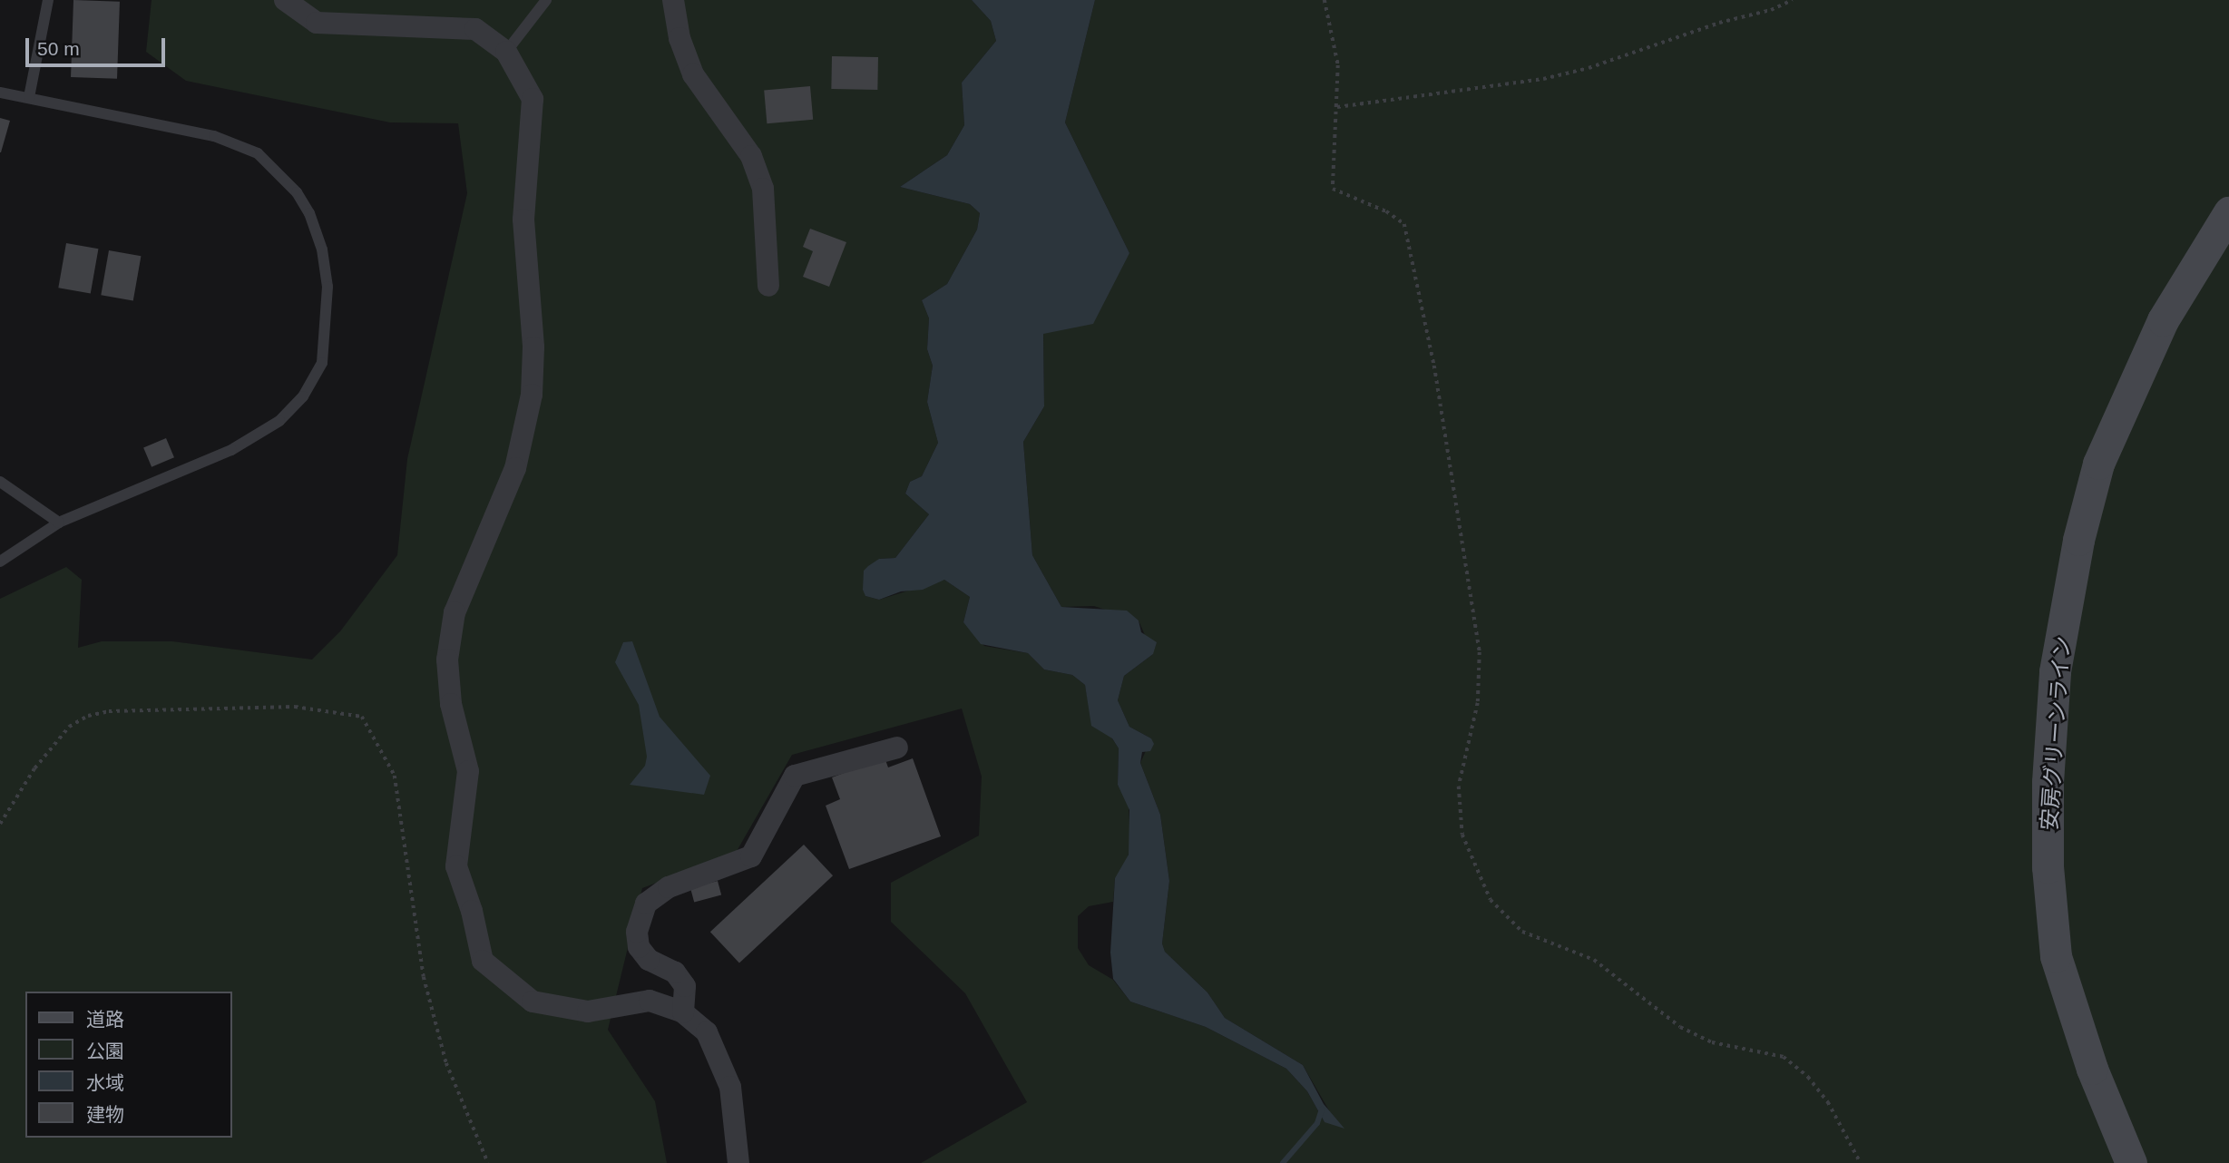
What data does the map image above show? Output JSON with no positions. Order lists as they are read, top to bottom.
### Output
{
  "streets": {
    "street": ["安房グリーンライン"]
  },
  "legend": [
    "道路",
    "公園",
    "水域",
    "建物"
  ],
  "scale_bar": "50 m"
}
